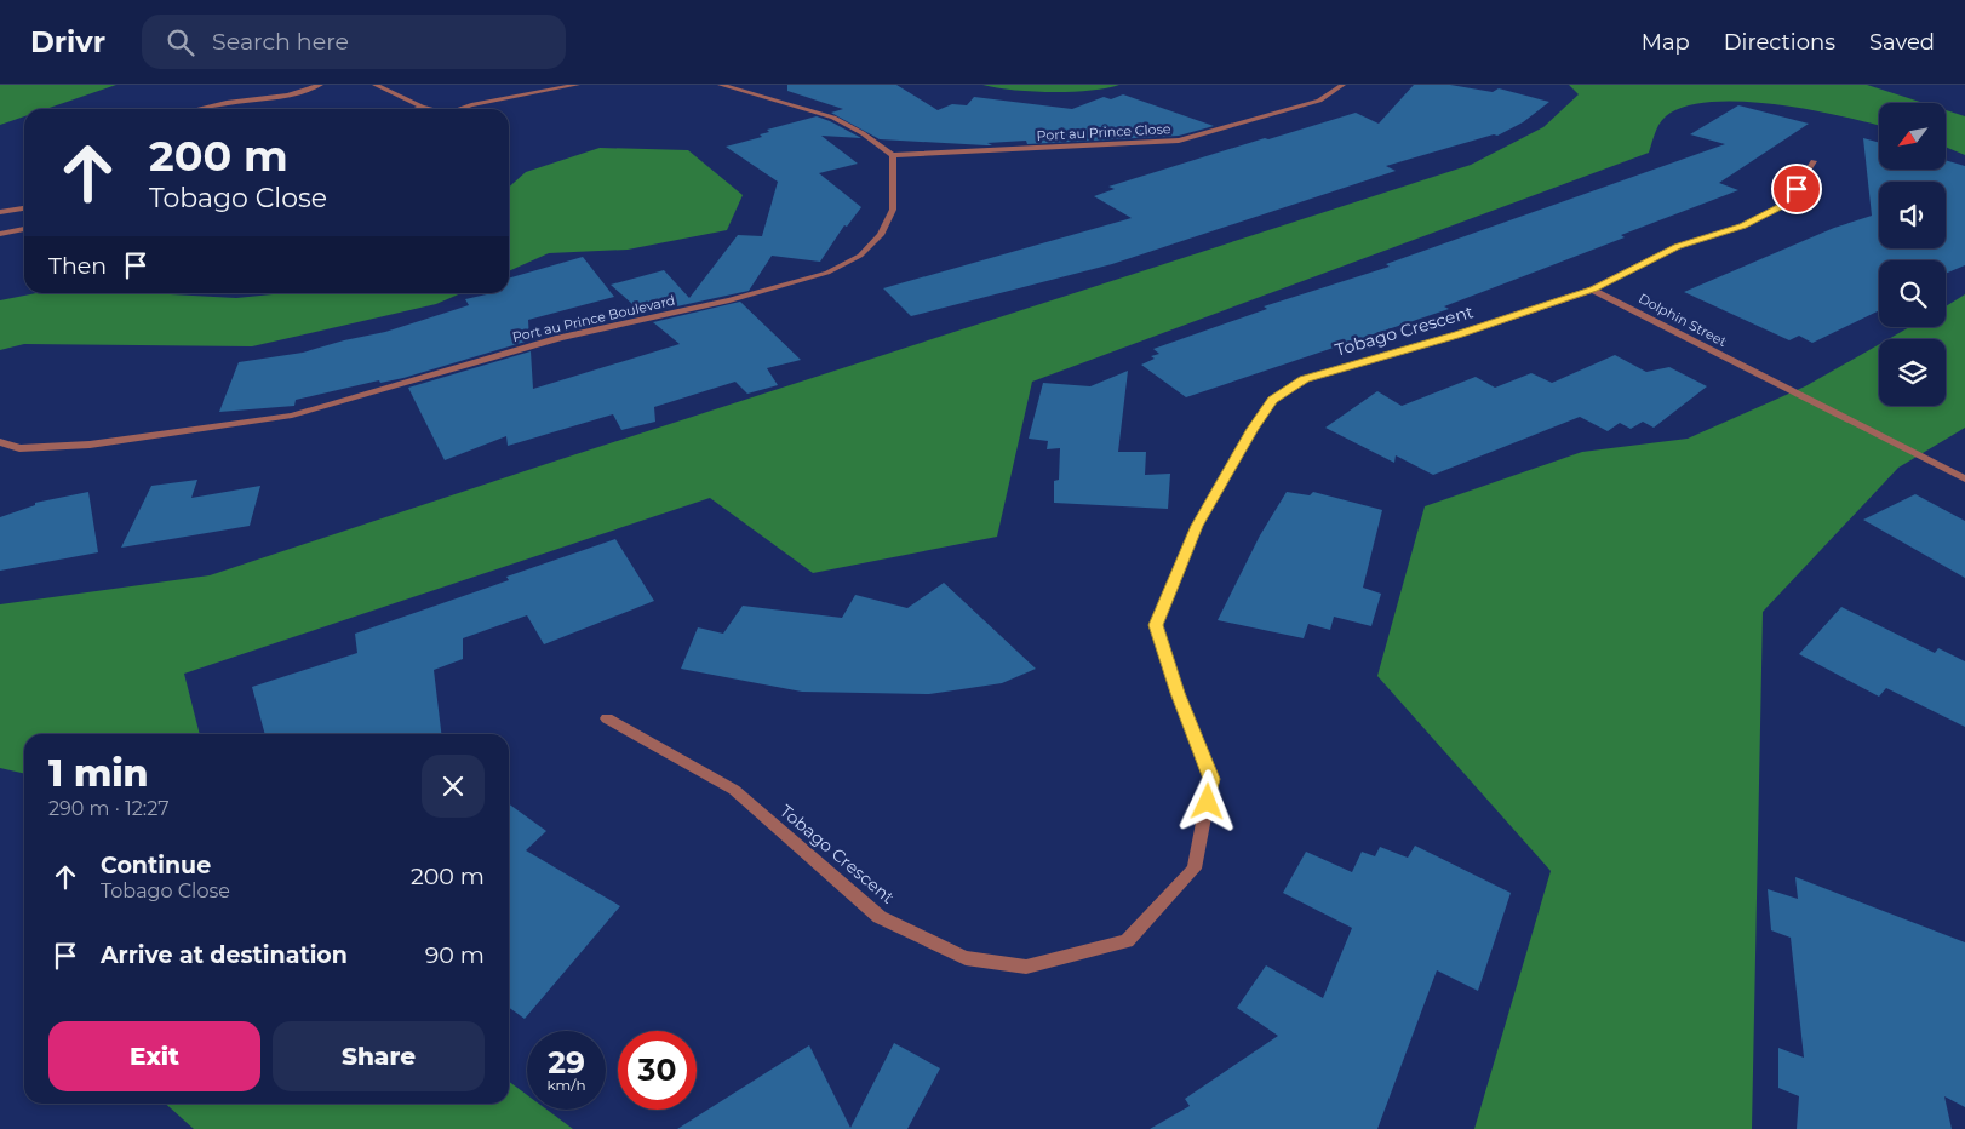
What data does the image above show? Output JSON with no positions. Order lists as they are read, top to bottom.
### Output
{
  "streets": {
    "street": [
      "Port au Prince Close",
      "Port au Prince Boulevard",
      "Dolphin Street",
      "Tobago Crescent"
    ]
  },
  "crossings": [
    ["Port au Prince Close", "Port au Prince Boulevard"],
    ["Dolphin Street", "Tobago Crescent"]
  ],
  "north": "bottom left",
  "page": {
    "header": "Drivr",
    "search": "Search here",
    "nav": ["Map", "Directions", "Saved"],
    "turn": ["200 m", "Tobago Close"],
    "then": "Then",
    "heading": ["1 min", "290 m · 12:27"],
    "list": [
      {
        "name": "Continue",
        "note": "Tobago Close",
        "value": "200 m"
      },
      {
        "name": "Arrive at destination",
        "value": "90 m"
      }
    ],
    "buttons": ["Exit", "Share"],
    "speed": "29 km/h",
    "limit": "30"
  }
}
